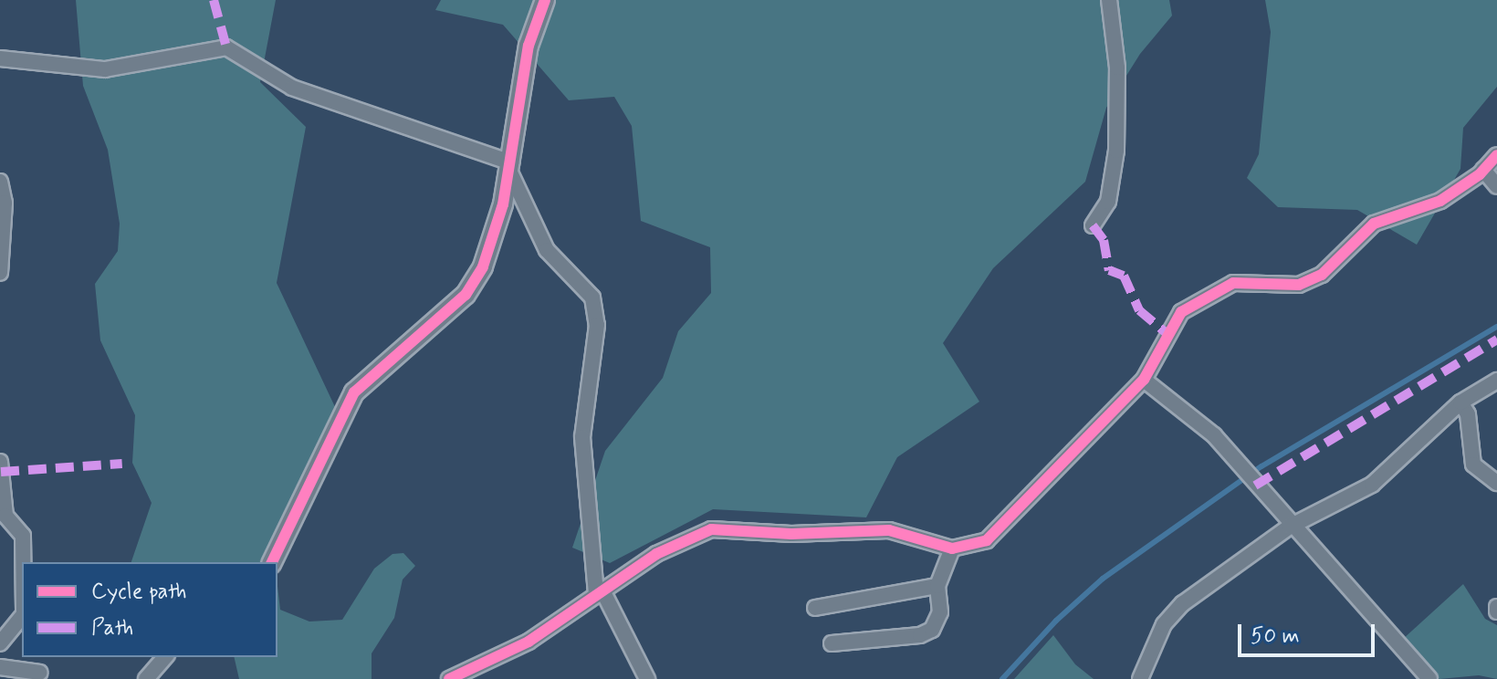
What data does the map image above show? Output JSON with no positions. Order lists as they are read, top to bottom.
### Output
{
  "legend": ["Cycle path", "Path"],
  "scale_bar": "50 m"
}
